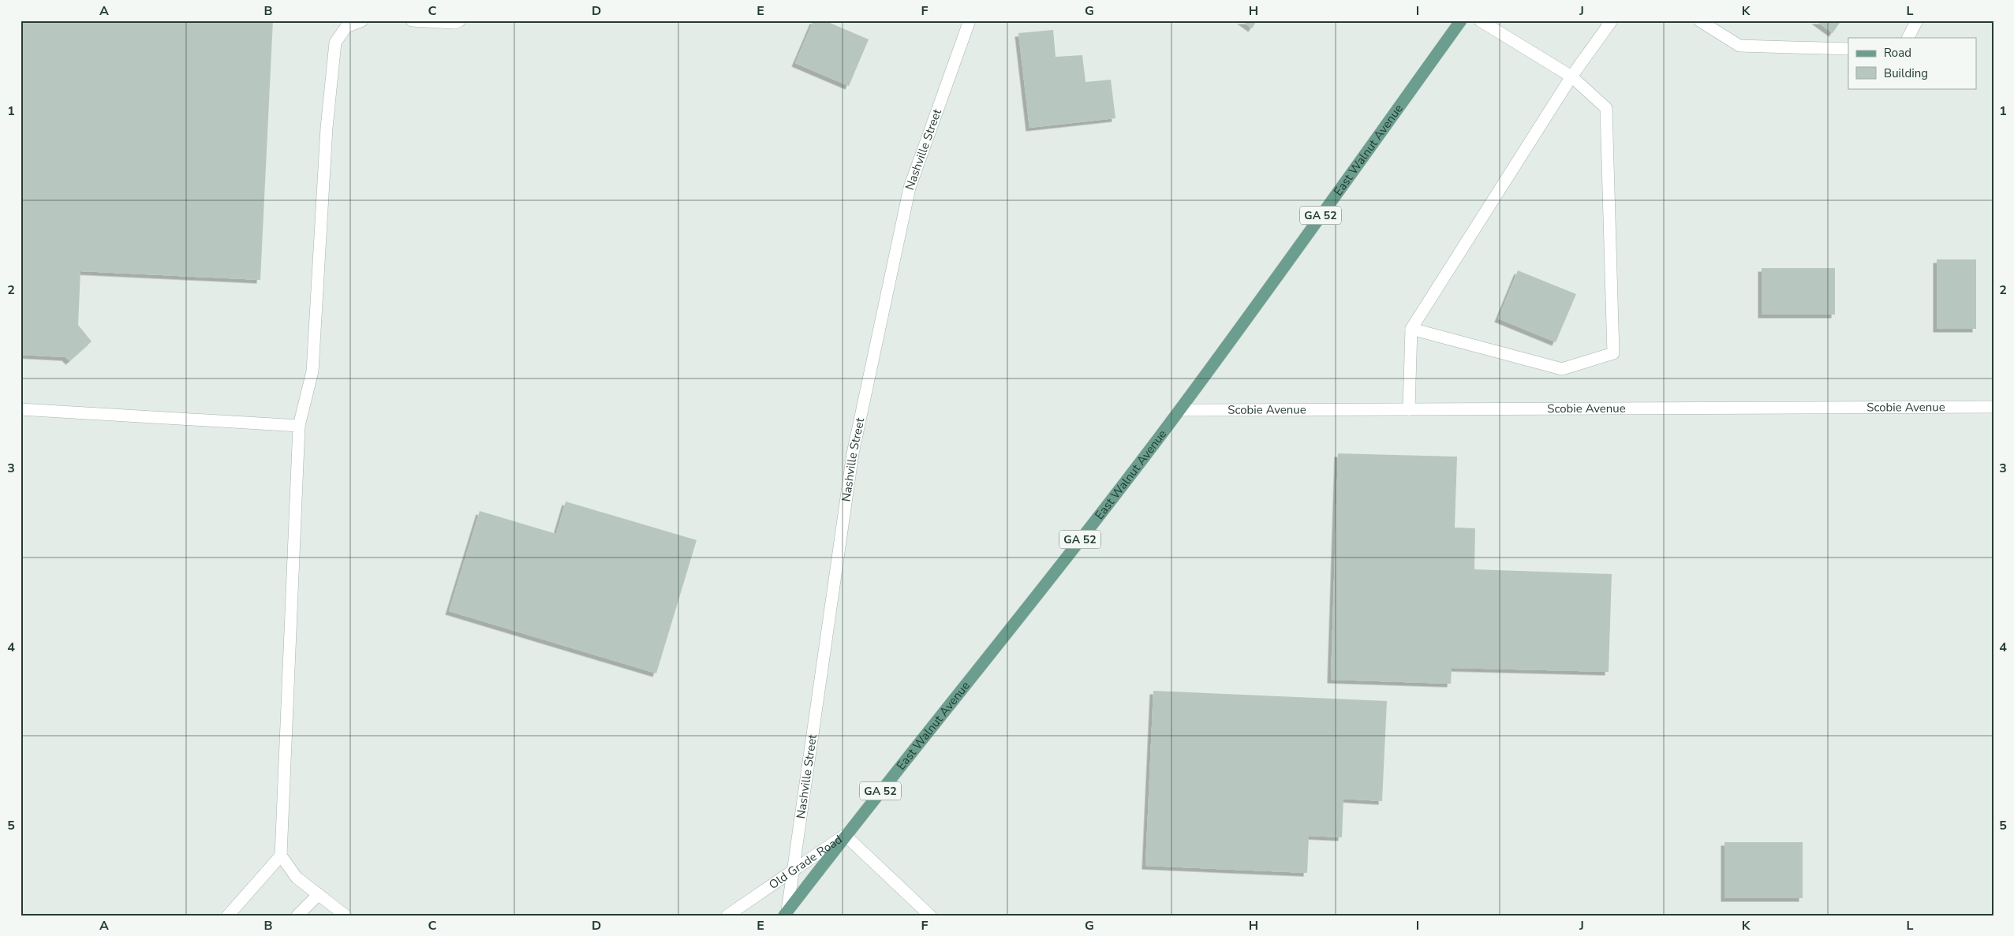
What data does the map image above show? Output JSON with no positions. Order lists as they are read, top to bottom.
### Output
{
  "streets": {
    "main road": ["East Walnut Avenue", "GA 52"],
    "street": ["Nashville Street", "Scobie Avenue", "Old Grade Road"]
  },
  "crossings": [
    ["Nashville Street", "East Walnut Avenue"],
    ["Nashville Street", "Old Grade Road"],
    ["East Walnut Avenue", "Scobie Avenue"],
    ["East Walnut Avenue", "Old Grade Road"]
  ],
  "legend": ["Road", "Building"],
  "grid": {
    "columns": [
      "A",
      "B",
      "C",
      "D",
      "E",
      "F",
      "G",
      "H",
      "I",
      "J",
      "K",
      "L"
    ],
    "rows": [
      "1",
      "2",
      "3",
      "4",
      "5"
    ]
  }
}
